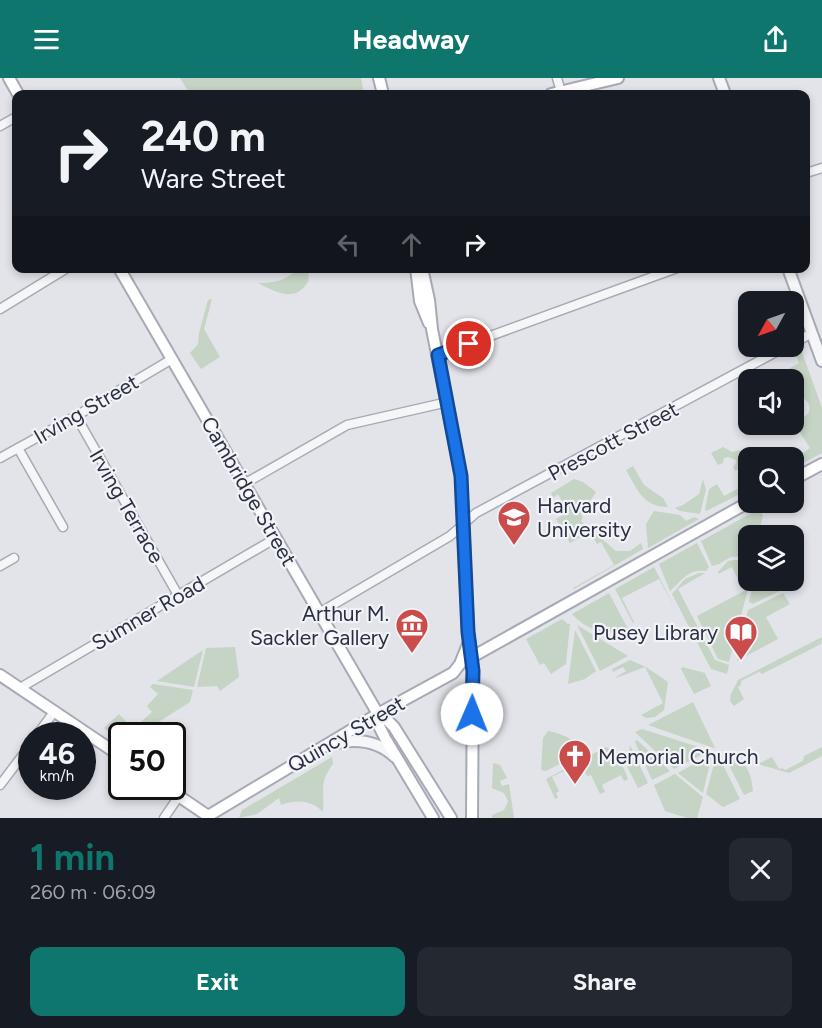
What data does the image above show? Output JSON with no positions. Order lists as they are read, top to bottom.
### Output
{
  "streets": {
    "main road": ["Cambridge Street", "Quincy Street"],
    "street": [
      "Irving Street",
      "Prescott Street",
      "Irving Terrace",
      "Sumner Road"
    ]
  },
  "crossings": [
    ["Irving Street", "Cambridge Street"],
    ["Irving Street", "Irving Terrace"],
    ["Prescott Street", "Cambridge Street"],
    ["Cambridge Street", "Sumner Road"],
    ["Cambridge Street", "Quincy Street"],
    ["Irving Terrace", "Sumner Road"]
  ],
  "places": {
    "school or university": ["Harvard University"],
    "museum": ["Arthur M. Sackler Gallery"],
    "library": ["Pusey Library"],
    "church": ["Memorial Church"]
  },
  "north": "bottom left",
  "page": {
    "header": "Headway",
    "turn": ["240 m", "Ware Street"],
    "speed": "46 km/h",
    "limit": "50",
    "heading": ["1 min", "260 m · 06:09"],
    "buttons": ["Exit", "Share"]
  }
}
